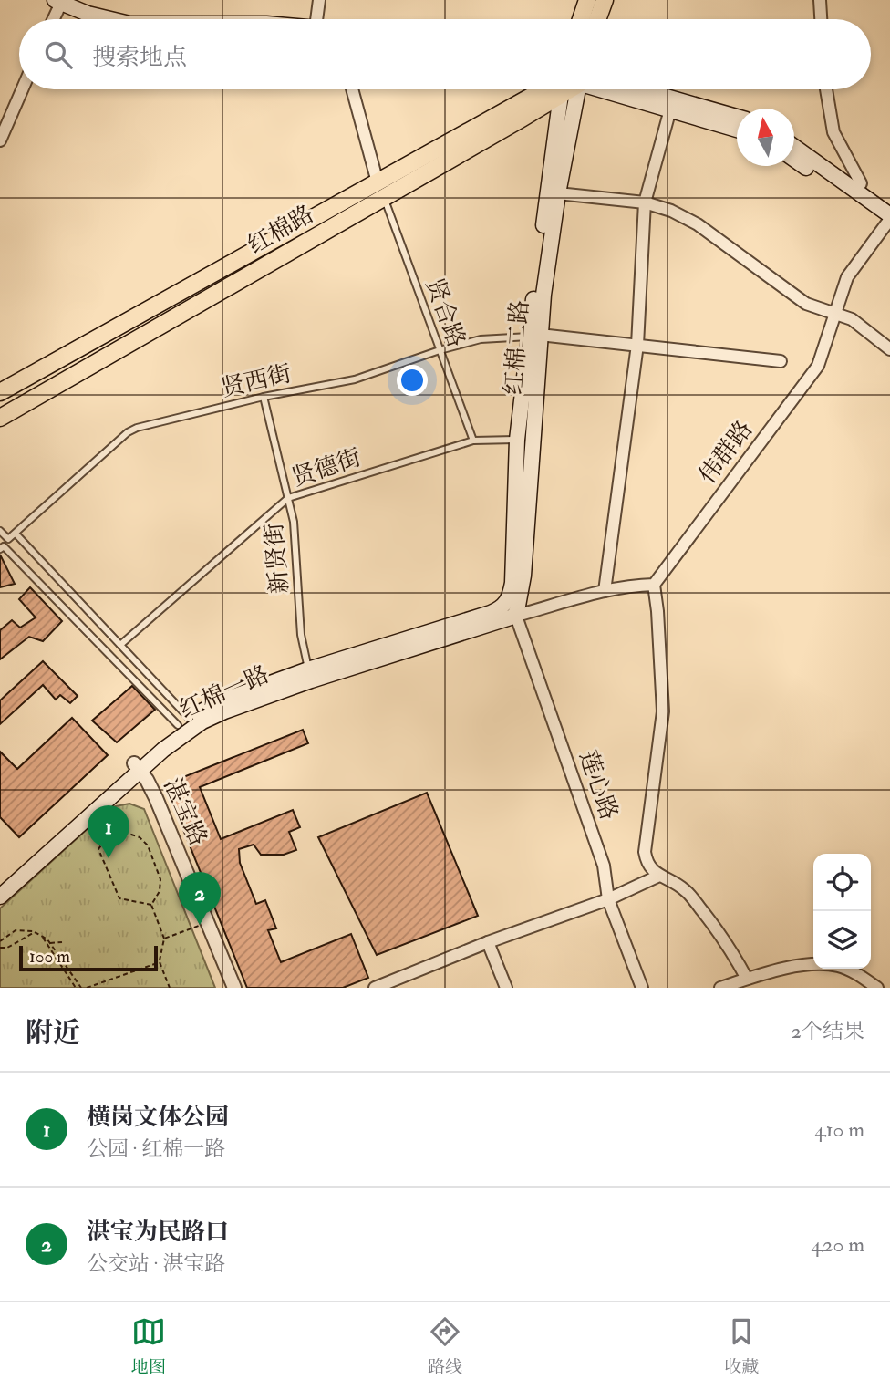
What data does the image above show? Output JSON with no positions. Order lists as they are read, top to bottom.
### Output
{
  "streets": {
    "main road": ["红棉路", "红棉二路", "红棉一路"],
    "street": ["伟群路", "莲心路", "湛宝路"],
    "lane": [
      "贤合路",
      "贤西街",
      "贤德街",
      "新贤街"
    ]
  },
  "crossings": [
    ["红棉路", "贤合路"],
    ["贤合路", "贤西街"],
    ["贤合路", "贤德街"],
    ["红棉二路", "贤西街"],
    ["红棉二路", "贤德街"],
    ["红棉二路", "红棉一路"],
    ["红棉二路", "莲心路"],
    ["贤西街", "新贤街"],
    ["贤德街", "新贤街"],
    ["新贤街", "红棉一路"],
    ["红棉一路", "莲心路"],
    ["红棉一路", "湛宝路"]
  ],
  "scale_bar": "100 m",
  "north": "top",
  "page": {
    "search": "搜索地点",
    "pins": ["1", "2"],
    "scale": "100 m",
    "heading": ["附近", "2个结果"],
    "list": [
      {
        "mark": "1",
        "name": "横岗文体公园",
        "note": "公园 · 红棉一路",
        "value": "410 m"
      },
      {
        "mark": "2",
        "name": "湛宝为民路口",
        "note": "公交站 · 湛宝路",
        "value": "420 m"
      }
    ],
    "nav": ["地图", "路线", "收藏"]
  }
}
